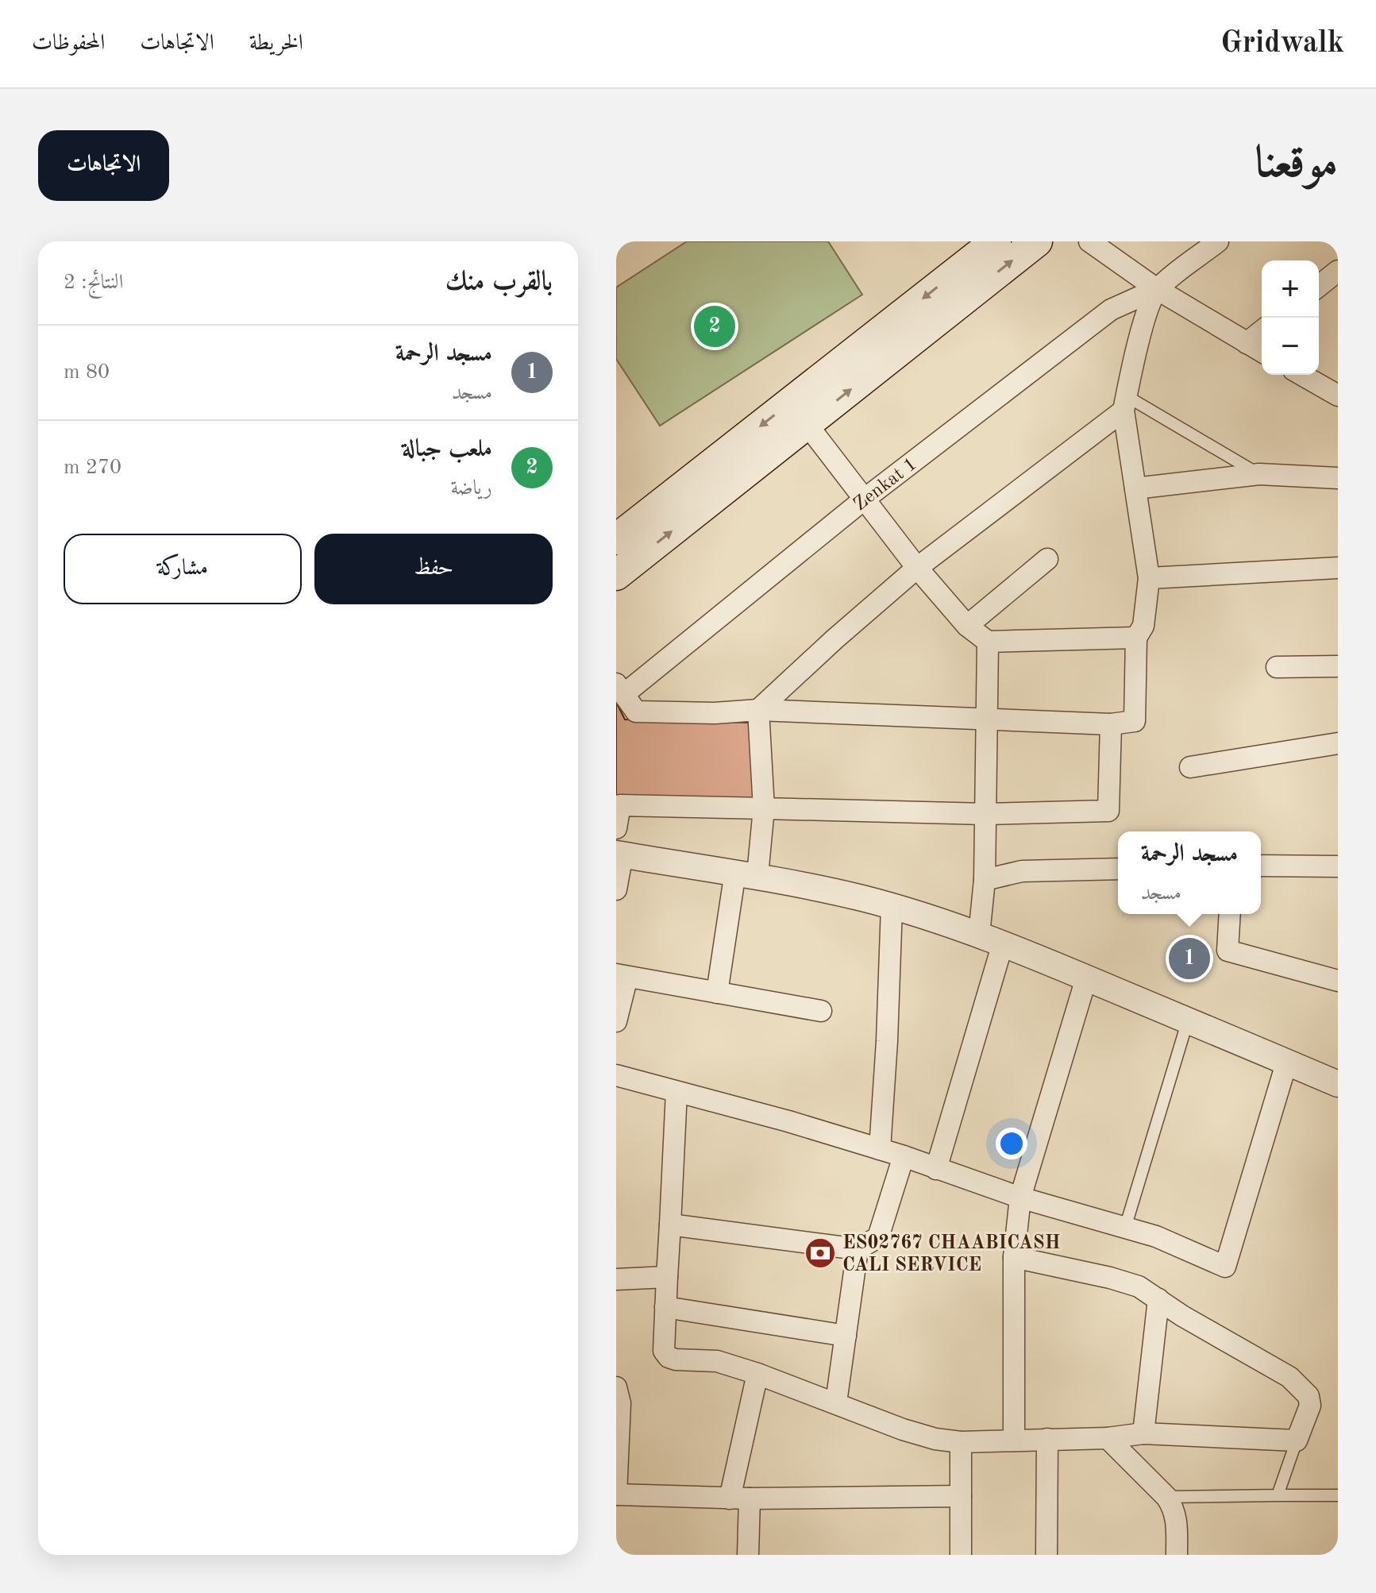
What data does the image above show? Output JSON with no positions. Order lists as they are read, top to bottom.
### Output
{
  "streets": {
    "street": ["Zenkat 1"]
  },
  "places": {
    "bank": ["ES02767 CHAABICASH CALI SERVICE"]
  },
  "page": {
    "header": "Gridwalk",
    "nav": ["الخريطة", "الاتجاهات", "المحفوظات"],
    "title": "موقعنا",
    "buttons": [
      "الاتجاهات",
      ["حفظ", "مشاركة"]
    ],
    "heading": ["بالقرب منك", "النتائج: 2"],
    "map_buttons": ["+", "−"],
    "pins": ["2", "1"],
    "list": [
      {
        "mark": "1",
        "name": "مسجد الرحمة",
        "note": "مسجد",
        "value": "80 m"
      },
      {
        "mark": "2",
        "name": "ملعب جبالة",
        "note": "رياضة",
        "value": "270 m"
      }
    ],
    "popup": ["مسجد الرحمة", "مسجد"]
  }
}
